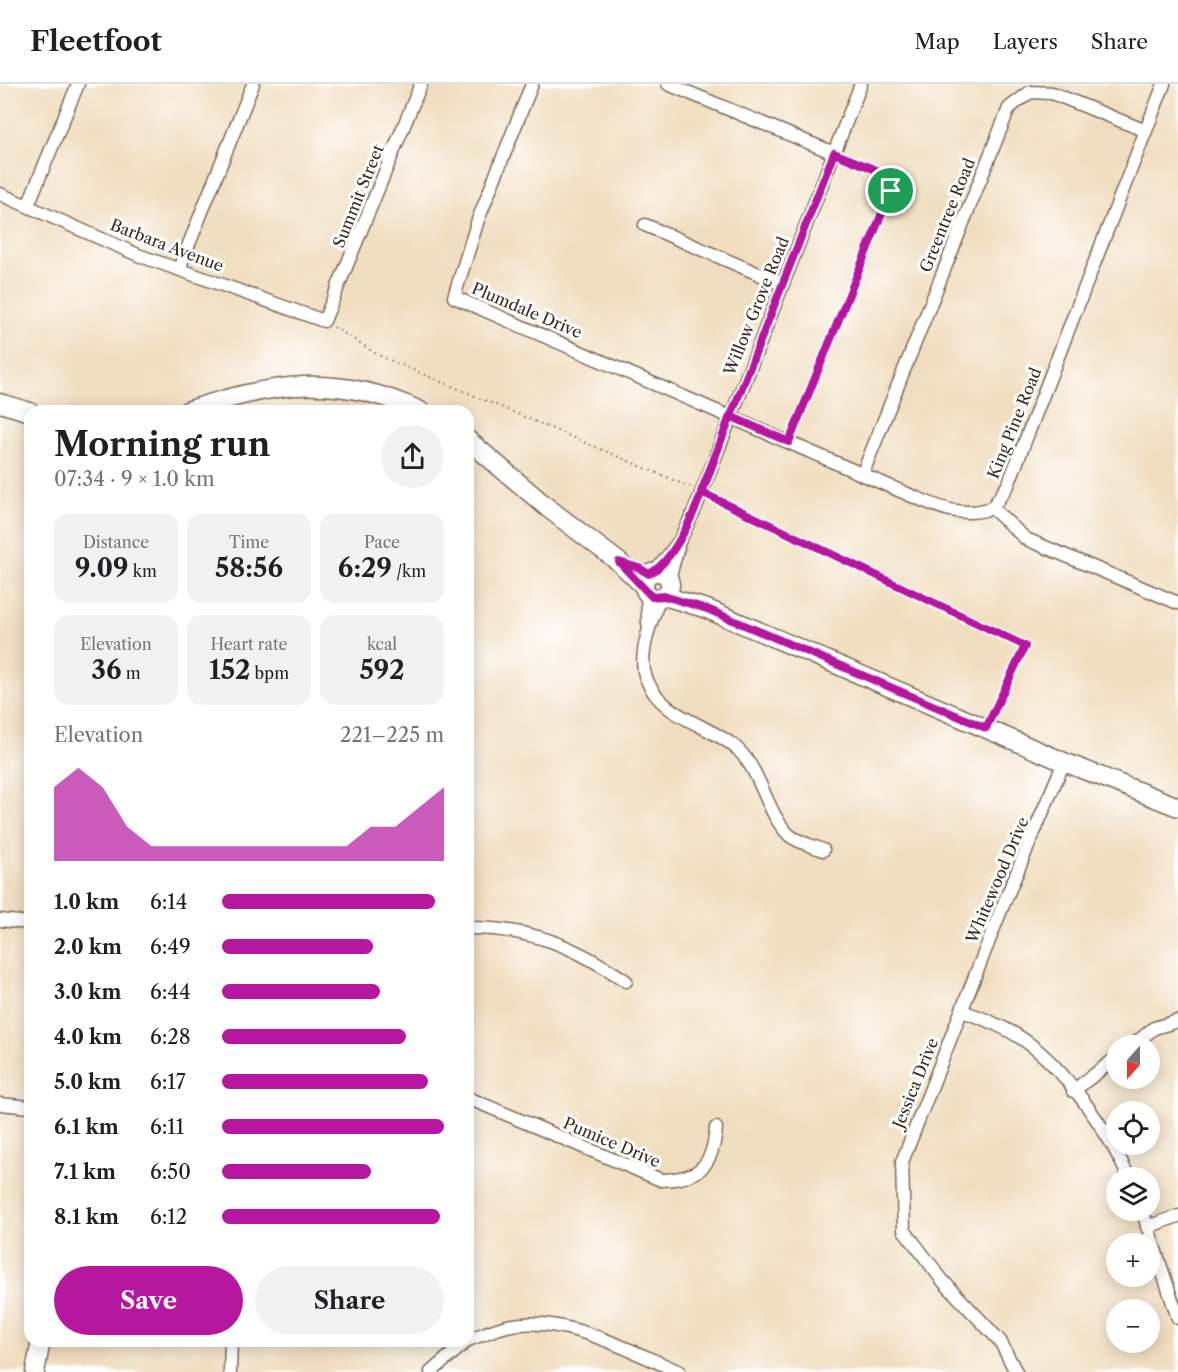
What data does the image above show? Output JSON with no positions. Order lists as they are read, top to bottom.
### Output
{
  "streets": {
    "street": [
      "Summit Street",
      "Greentree Road",
      "Barbara Avenue",
      "Willow Grove Road",
      "Plumdale Drive",
      "King Pine Road",
      "Whitewood Drive",
      "Jessica Drive",
      "Pumice Drive"
    ]
  },
  "crossings": [
    ["Summit Street", "Barbara Avenue"],
    ["Greentree Road", "King Pine Road"],
    ["Willow Grove Road", "Plumdale Drive"],
    ["Whitewood Drive", "Jessica Drive"]
  ],
  "north": "bottom",
  "page": {
    "header": "Fleetfoot",
    "nav": ["Map", "Layers", "Share"],
    "heading": ["Morning run", "07:34 · 9 × 1.0 km"],
    "stats": [
      ["Distance", "9.09 km"],
      ["Time", "58:56"],
      ["Pace", "6:29 /km"],
      ["Elevation", "36 m"],
      ["Heart rate", "152 bpm"],
      ["kcal", "592"]
    ],
    "chart": ["Elevation", "221–225 m"],
    "list": [
      {
        "name": "1.0 km",
        "note": "6:14"
      },
      {
        "name": "2.0 km",
        "note": "6:49"
      },
      {
        "name": "3.0 km",
        "note": "6:44"
      },
      {
        "name": "4.0 km",
        "note": "6:28"
      },
      {
        "name": "5.0 km",
        "note": "6:17"
      },
      {
        "name": "6.1 km",
        "note": "6:11"
      },
      {
        "name": "7.1 km",
        "note": "6:50"
      },
      {
        "name": "8.1 km",
        "note": "6:12"
      }
    ],
    "map_buttons": ["+", "−"],
    "buttons": ["Save", "Share"]
  }
}
